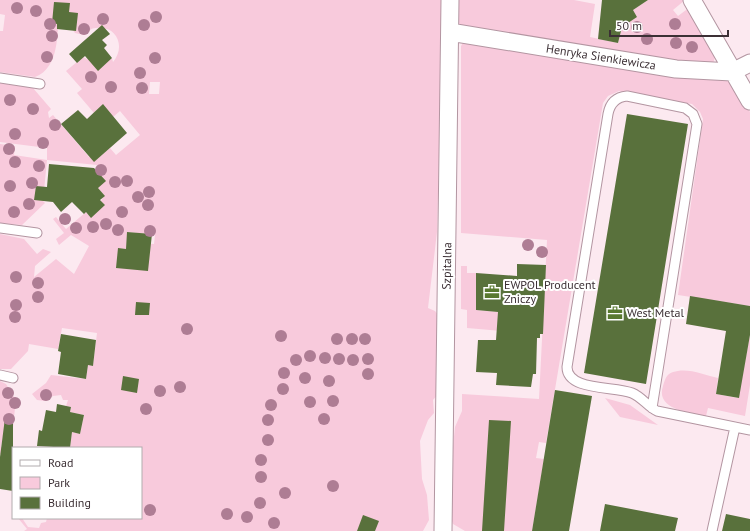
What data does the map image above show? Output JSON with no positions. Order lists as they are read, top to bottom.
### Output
{
  "streets": {
    "street": ["Henryka Sienkiewicza", "Szpitalna"]
  },
  "crossings": [
    ["Henryka Sienkiewicza", "Szpitalna"]
  ],
  "places": {
    "office": ["EWPOL Producent Zniczy", "West Metal"]
  },
  "legend": ["Road", "Park", "Building"],
  "scale_bar": "50 m"
}
